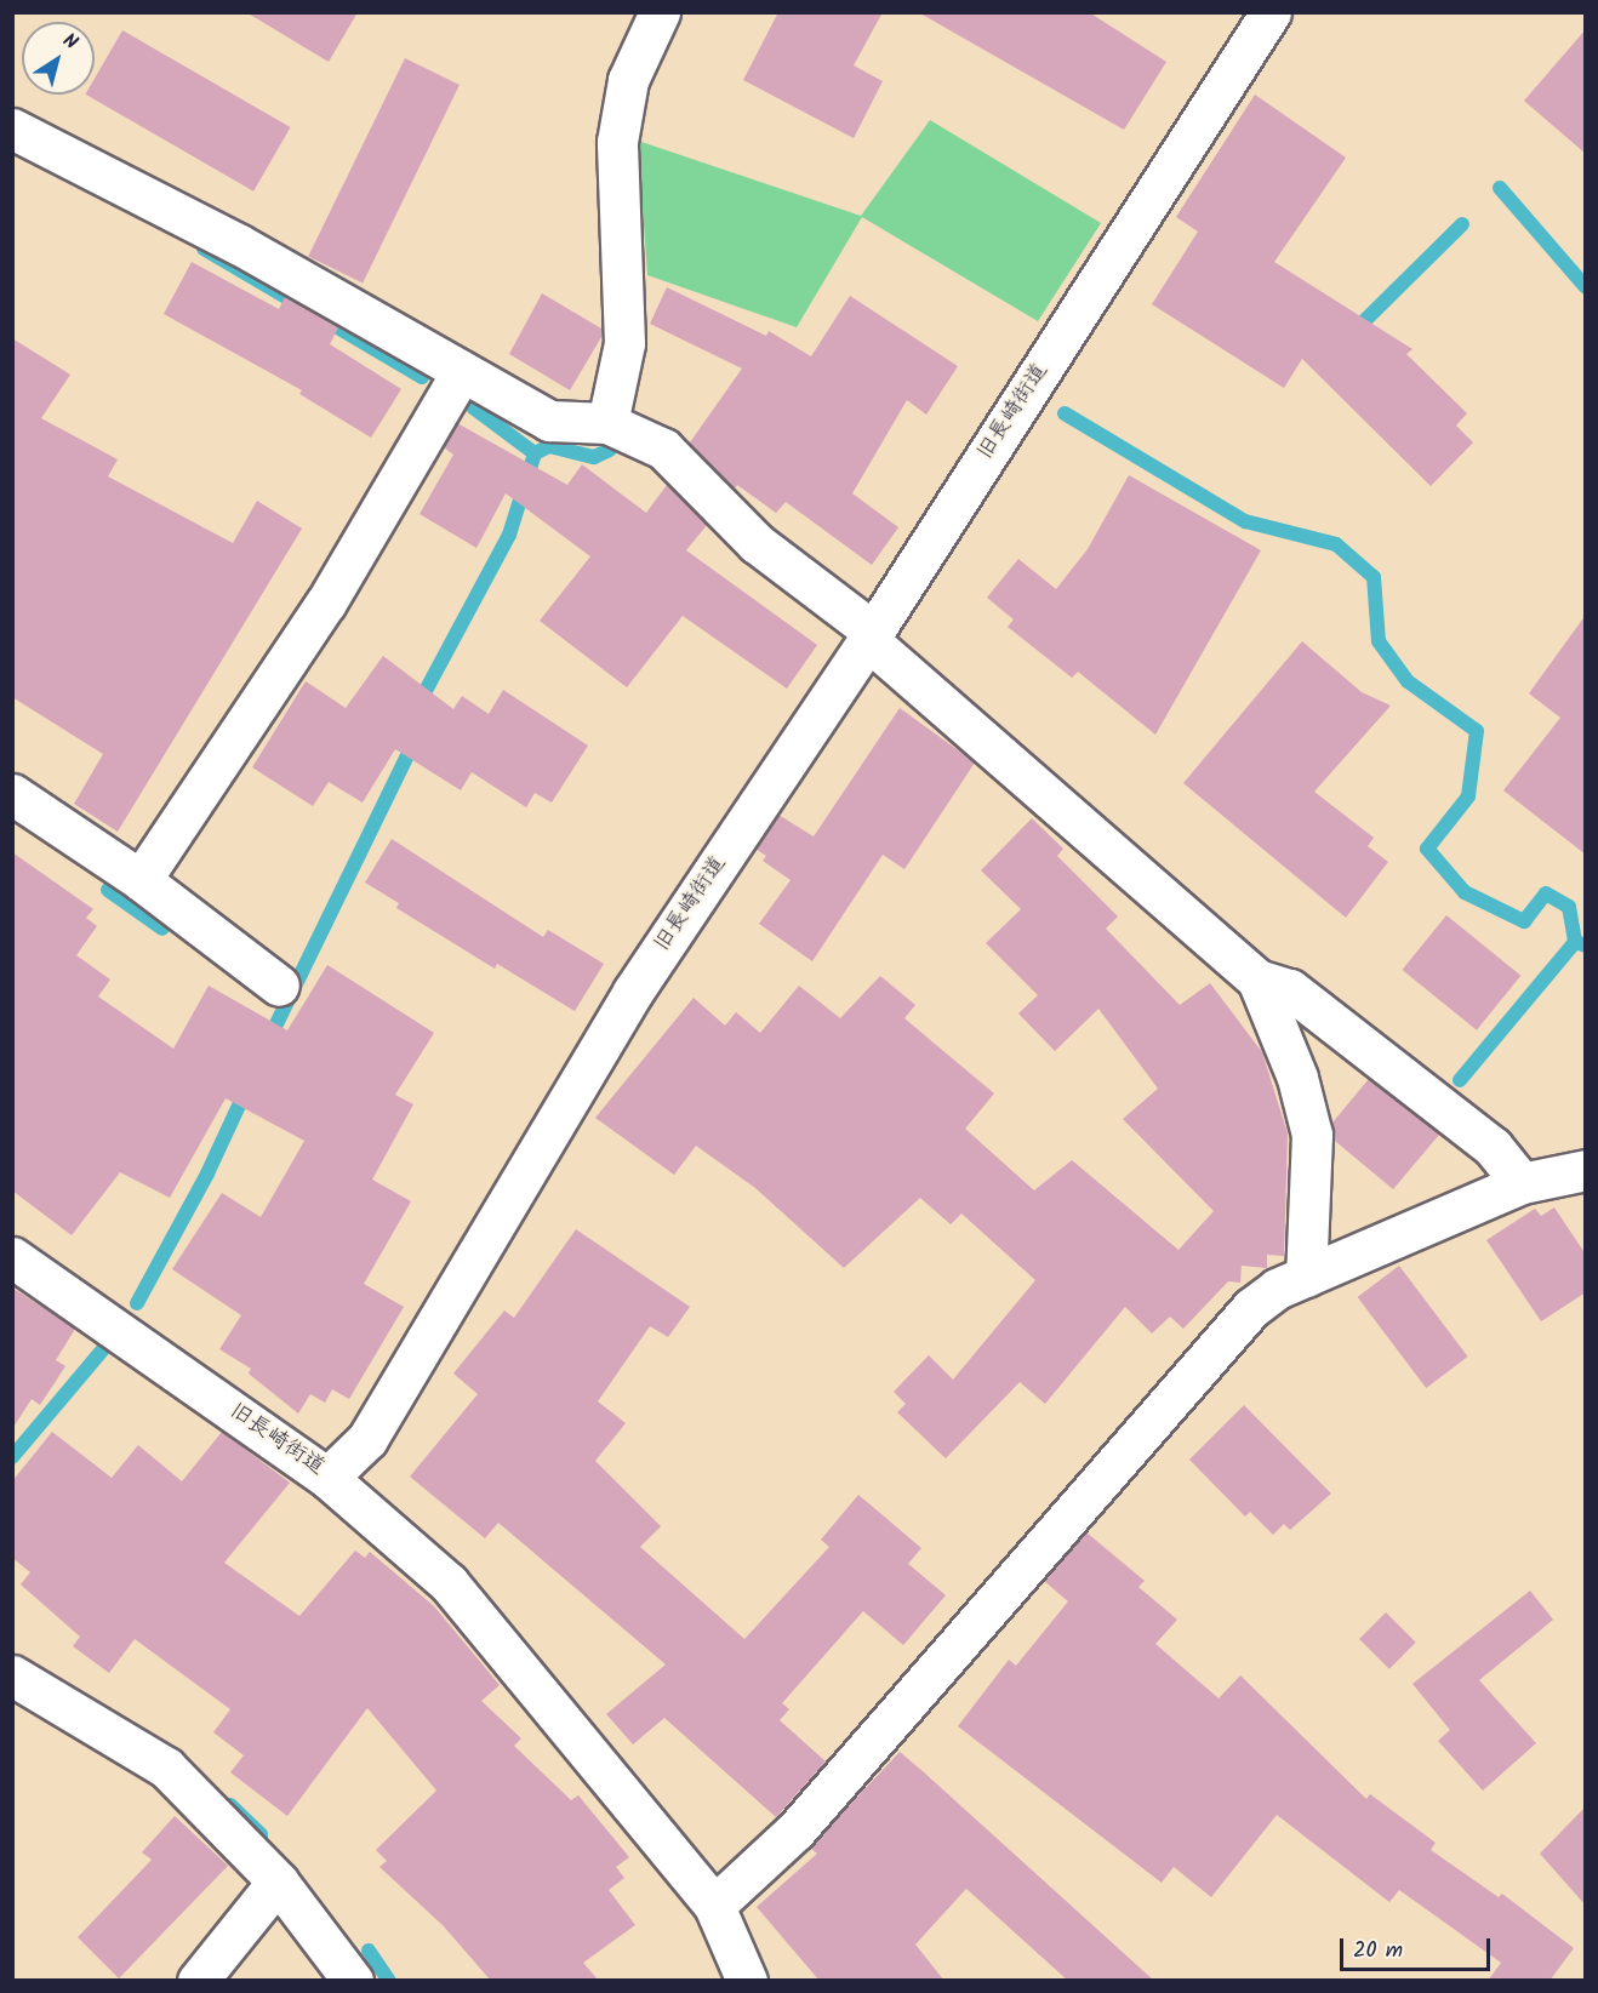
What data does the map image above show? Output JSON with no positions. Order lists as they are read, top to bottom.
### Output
{
  "streets": {
    "street": ["旧長崎街道"]
  },
  "scale_bar": "20 m",
  "north": "top right"
}
